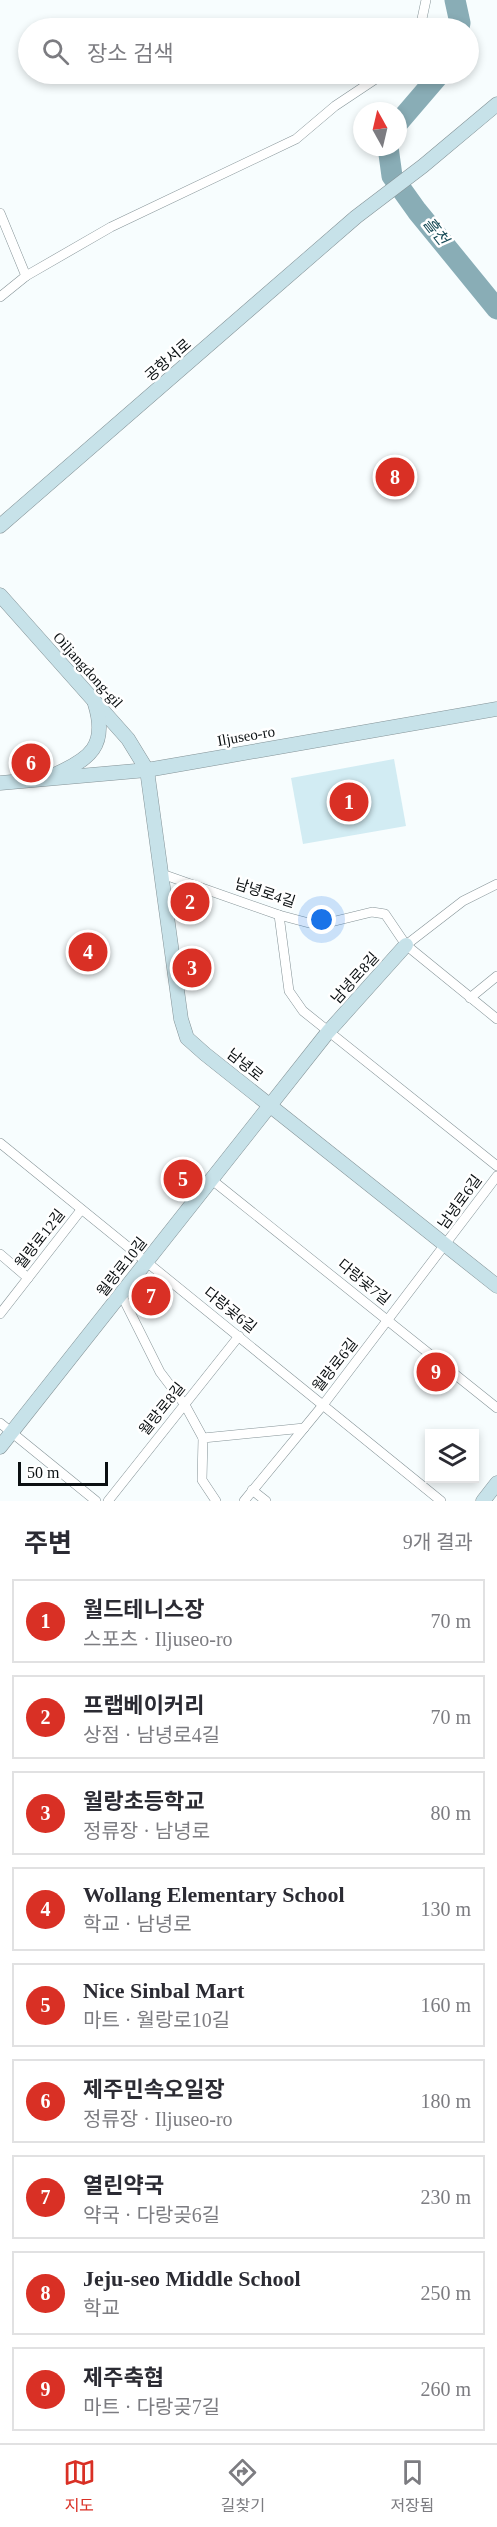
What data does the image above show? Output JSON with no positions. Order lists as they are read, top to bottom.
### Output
{
  "streets": {
    "street": [
      "공항서로",
      "Oiljangdong-gil",
      "Iljuseo-ro",
      "남녕로4길",
      "남녕로8길",
      "남녕로",
      "남녕로6길",
      "월랑로12길",
      "월랑로10길",
      "다랑곶7길",
      "다랑곶6길",
      "월랑로6길",
      "월랑로8길"
    ]
  },
  "crossings": [
    ["Oiljangdong-gil", "Iljuseo-ro"],
    ["Oiljangdong-gil", "남녕로"],
    ["Iljuseo-ro", "남녕로"],
    ["남녕로4길", "남녕로8길"],
    ["남녕로4길", "남녕로"],
    ["남녕로8길", "남녕로"],
    ["남녕로8길", "월랑로10길"],
    ["남녕로", "남녕로6길"],
    ["남녕로", "월랑로10길"],
    ["남녕로", "월랑로6길"],
    ["남녕로6길", "월랑로6길"],
    ["월랑로12길", "다랑곶6길"],
    ["월랑로10길", "다랑곶7길"],
    ["월랑로10길", "다랑곶6길"],
    ["다랑곶7길", "월랑로6길"],
    ["다랑곶6길", "월랑로6길"],
    ["다랑곶6길", "월랑로8길"]
  ],
  "water": ["흘천"],
  "scale_bar": "50 m",
  "north": "top",
  "page": {
    "search": "장소 검색",
    "pins": [
      "8",
      "6",
      "1",
      "2",
      "4",
      "3",
      "5",
      "7",
      "9"
    ],
    "scale": "50 m",
    "heading": ["주변", "9개 결과"],
    "list": [
      {
        "mark": "1",
        "name": "월드테니스장",
        "note": "스포츠 · Iljuseo-ro",
        "value": "70 m"
      },
      {
        "mark": "2",
        "name": "프랩베이커리",
        "note": "상점 · 남녕로4길",
        "value": "70 m"
      },
      {
        "mark": "3",
        "name": "월랑초등학교",
        "note": "정류장 · 남녕로",
        "value": "80 m"
      },
      {
        "mark": "4",
        "name": "Wollang Elementary School",
        "note": "학교 · 남녕로",
        "value": "130 m"
      },
      {
        "mark": "5",
        "name": "Nice Sinbal Mart",
        "note": "마트 · 월랑로10길",
        "value": "160 m"
      },
      {
        "mark": "6",
        "name": "제주민속오일장",
        "note": "정류장 · Iljuseo-ro",
        "value": "180 m"
      },
      {
        "mark": "7",
        "name": "열린약국",
        "note": "약국 · 다랑곶6길",
        "value": "230 m"
      },
      {
        "mark": "8",
        "name": "Jeju-seo Middle School",
        "note": "학교",
        "value": "250 m"
      },
      {
        "mark": "9",
        "name": "제주축협",
        "note": "마트 · 다랑곶7길",
        "value": "260 m"
      }
    ],
    "nav": ["지도", "길찾기", "저장됨"]
  }
}
